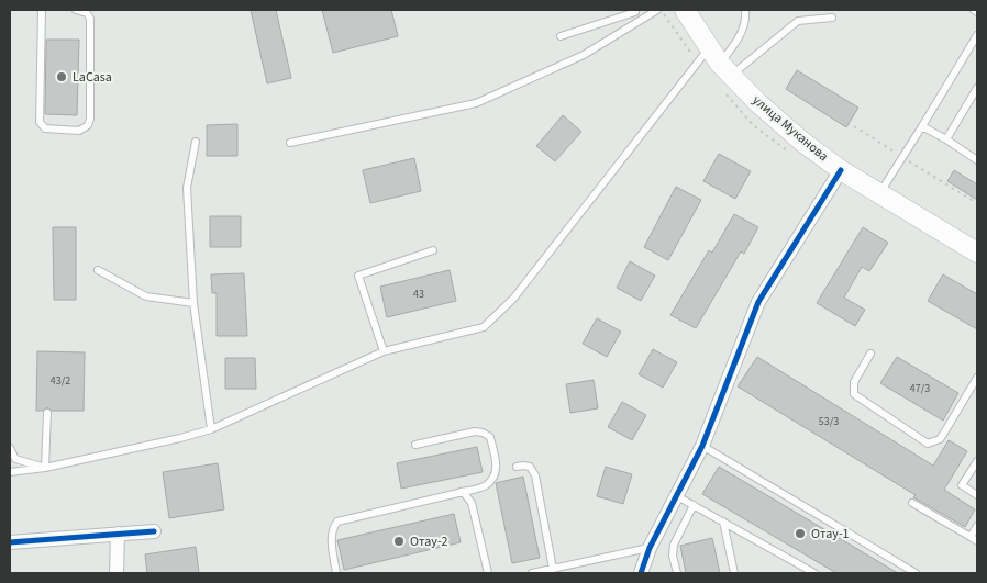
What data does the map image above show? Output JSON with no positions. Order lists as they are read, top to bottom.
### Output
{
  "streets": {
    "main road": ["улица Муканова"]
  },
  "places": ["LaCasa", "Отау-1", "Отау-2"],
  "house_numbers": [
    "43",
    "43/2",
    "47/3",
    "53/3"
  ]
}
